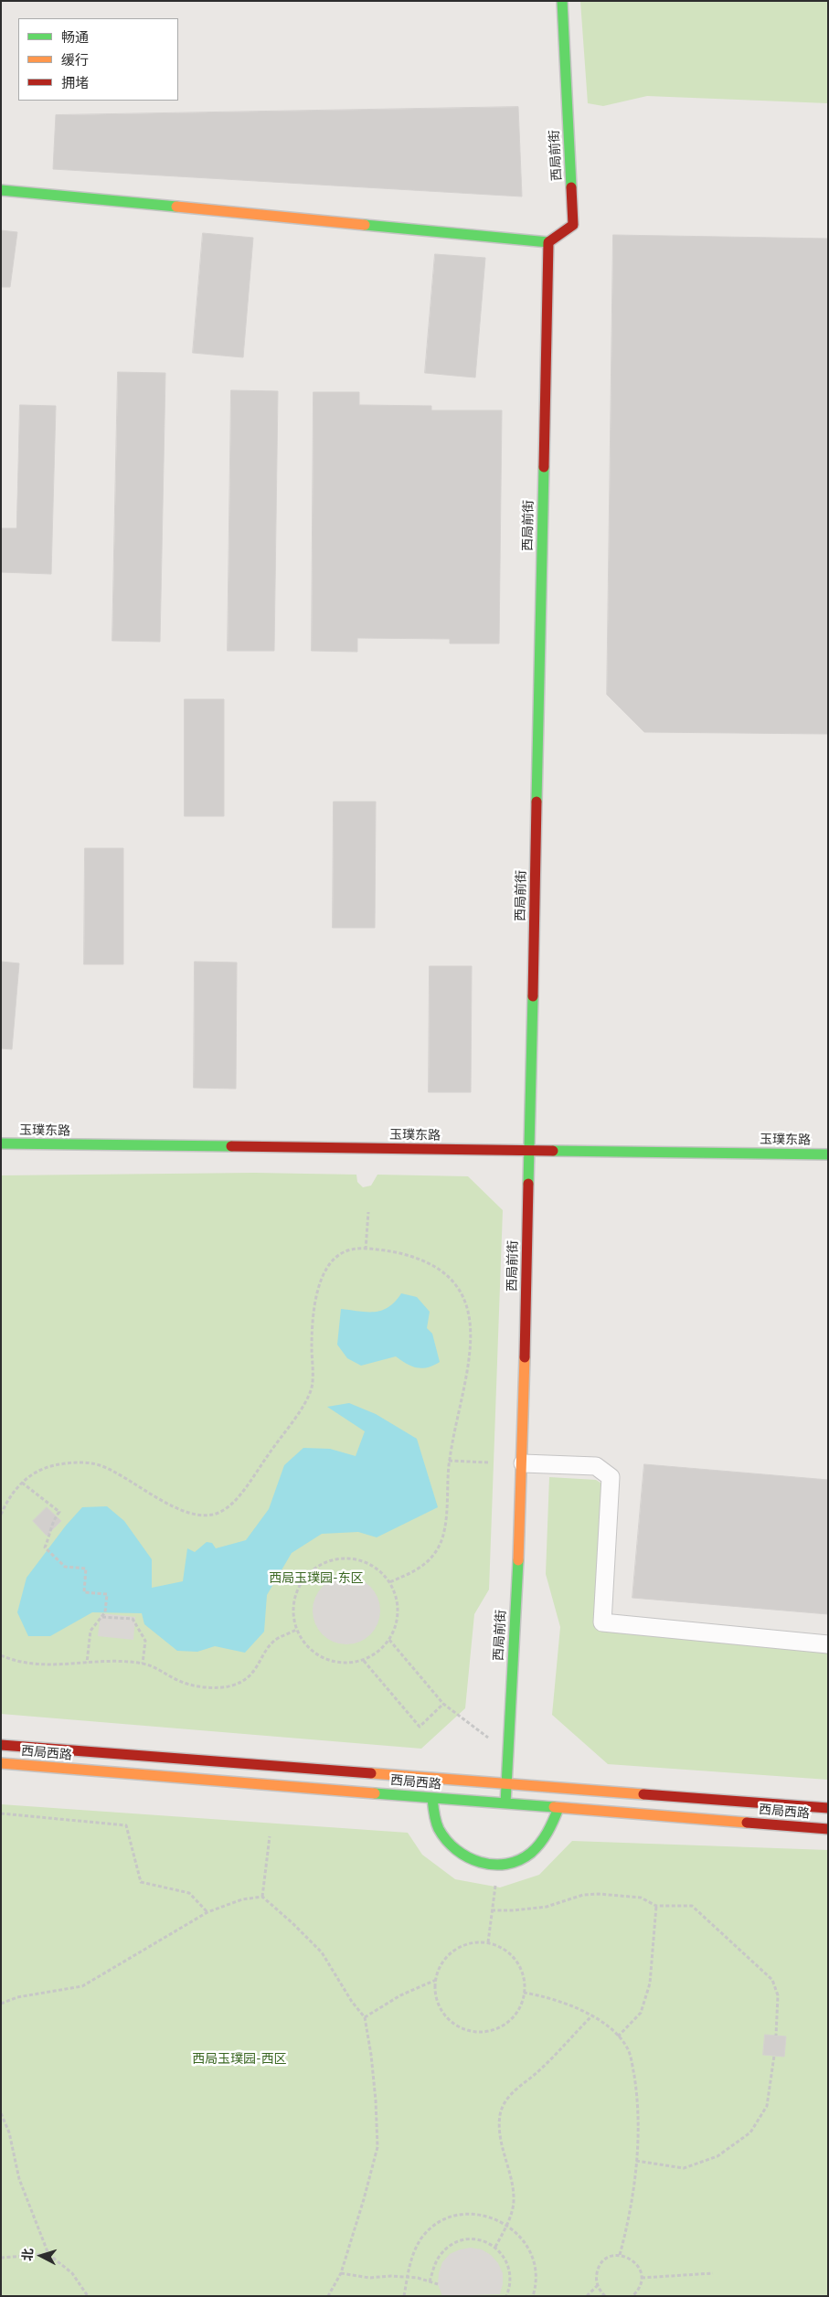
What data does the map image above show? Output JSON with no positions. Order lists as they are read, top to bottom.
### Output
{
  "streets": {
    "street": ["西局前街", "玉璞东路", "西局西路"]
  },
  "crossings": [
    ["西局前街", "玉璞东路"],
    ["西局前街", "西局西路"]
  ],
  "parks": ["西局玉璞园-东区", "西局玉璞园-西区"],
  "legend": ["畅通", "缓行", "拥堵"],
  "north": "left"
}
